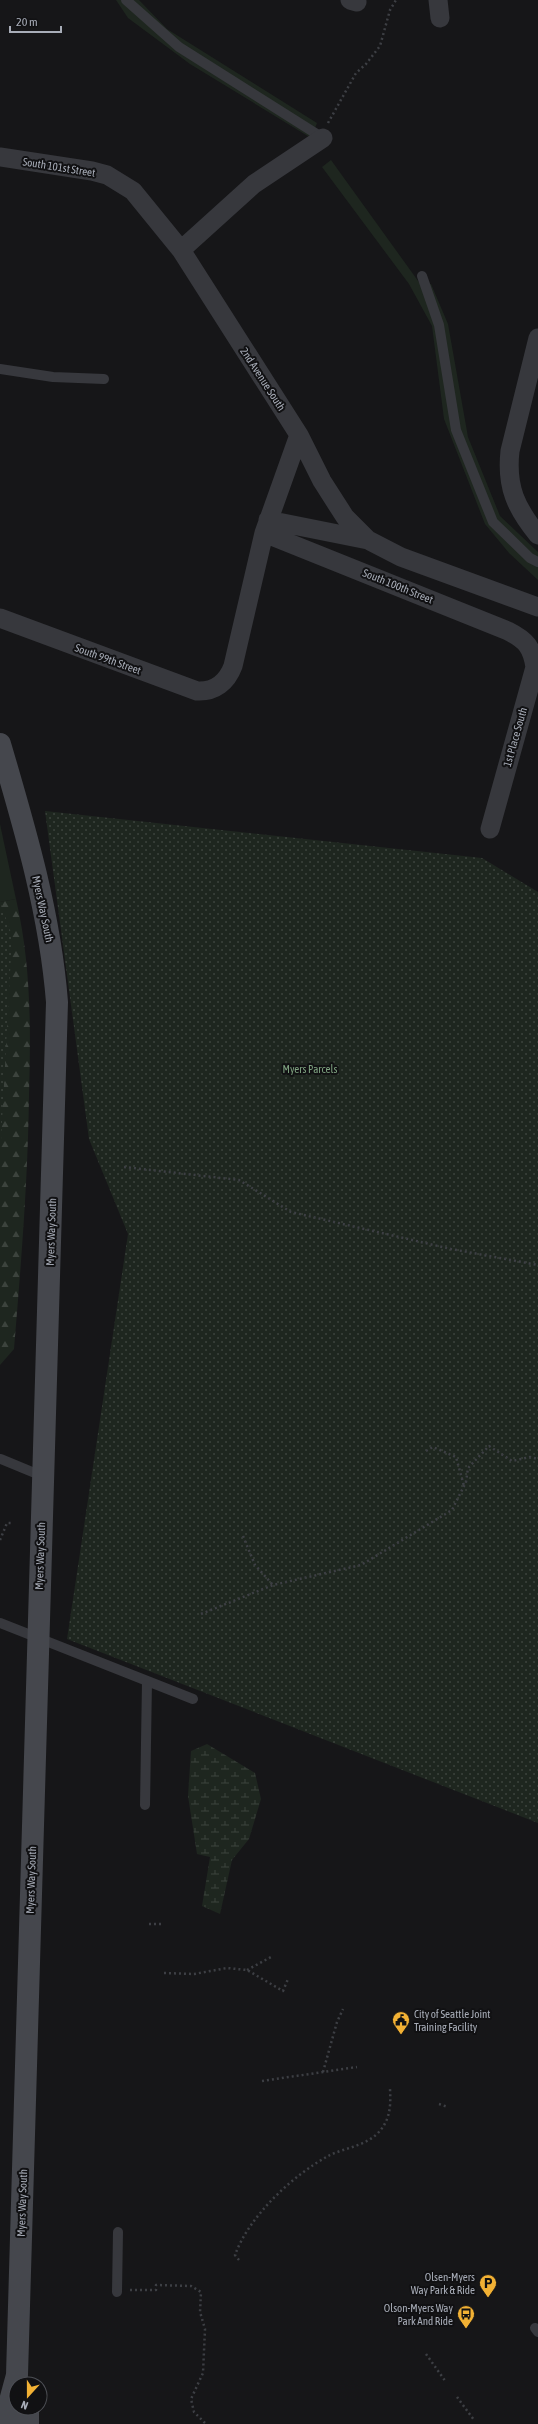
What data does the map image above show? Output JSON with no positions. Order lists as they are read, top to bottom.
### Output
{
  "streets": {
    "main road": ["Myers Way South"],
    "street": [
      "South 101st Street",
      "2nd Avenue South",
      "South 100th Street",
      "South 99th Street",
      "1st Place South"
    ]
  },
  "crossings": [
    ["South 101st Street", "2nd Avenue South"],
    ["South 100th Street", "South 99th Street"],
    ["South 100th Street", "1st Place South"]
  ],
  "parks": ["Myers Parcels"],
  "places": {
    "public building": ["City of Seattle Joint Training Facility"],
    "parking": ["Olsen-Myers Way Park & Ride"],
    "bus stop": ["Olson-Myers Way Park And Ride"]
  },
  "scale_bar": "20 m",
  "north": "bottom"
}
